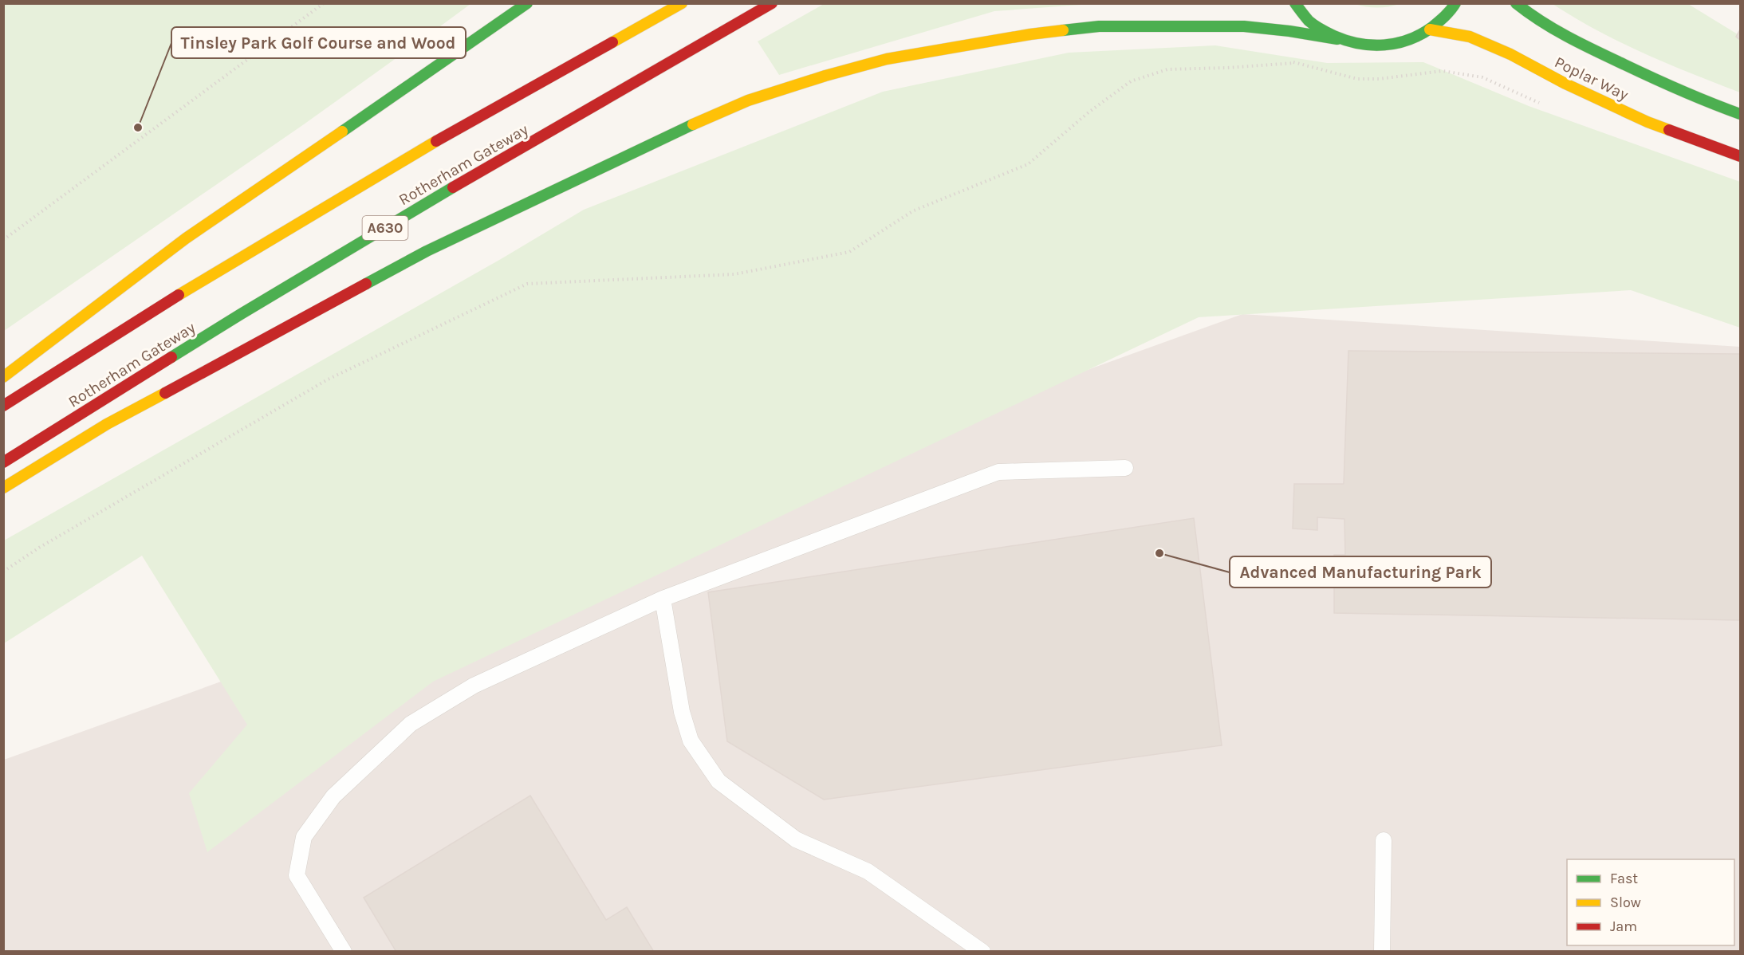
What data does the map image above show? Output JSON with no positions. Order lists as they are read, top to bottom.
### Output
{
  "streets": {
    "main road": ["Poplar Way", "Rotherham Gateway", "A630"]
  },
  "places": ["Tinsley Park Golf Course and Wood", "Advanced Manufacturing Park"],
  "legend": ["Fast", "Slow", "Jam"]
}
